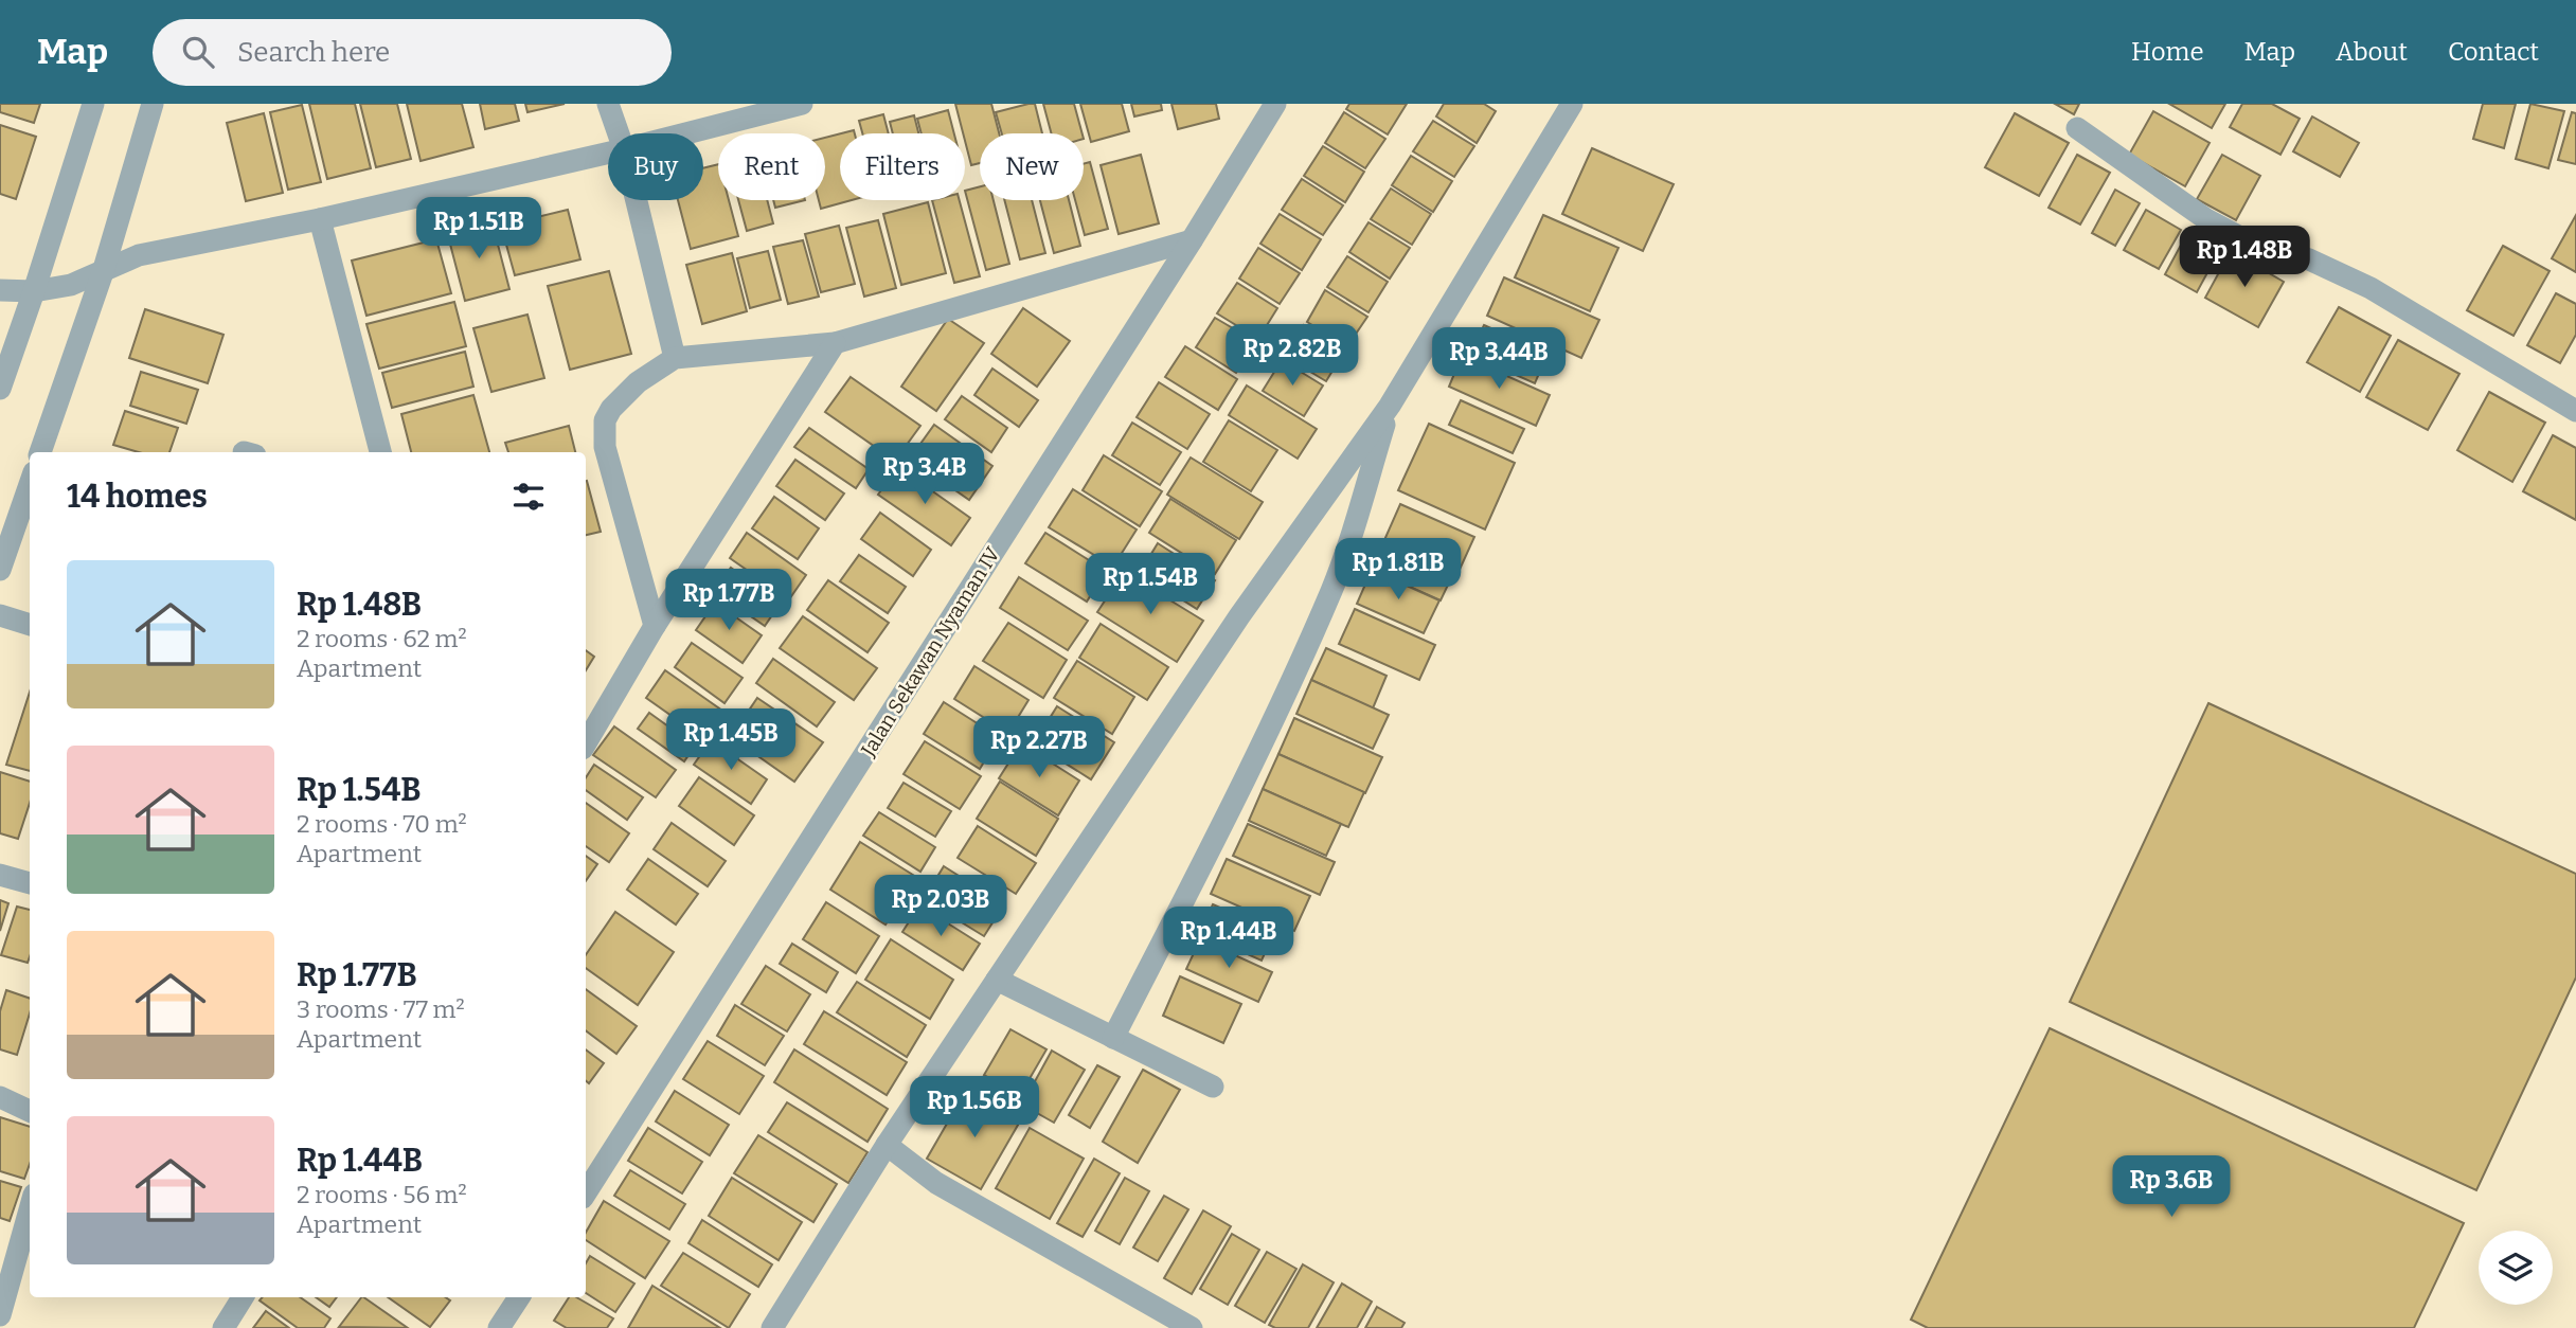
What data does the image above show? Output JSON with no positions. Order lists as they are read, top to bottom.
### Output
{
  "streets": {
    "street": ["Jalan Sekawan Nyaman IV"]
  },
  "page": {
    "header": "Map",
    "search": "Search here",
    "nav": [
      "Home",
      "Map",
      "About",
      "Contact"
    ],
    "chip": [
      "Buy",
      "Rent",
      "Filters",
      "New"
    ],
    "price": [
      "Rp 1.51B",
      "Rp 1.48B",
      "Rp 2.82B",
      "Rp 3.44B",
      "Rp 3.4B",
      "Rp 1.81B",
      "Rp 1.54B",
      "Rp 1.77B",
      "Rp 1.45B",
      "Rp 2.27B",
      "Rp 2.03B",
      "Rp 1.44B",
      "Rp 1.56B",
      "Rp 3.6B"
    ],
    "heading": "14 homes",
    "list": [
      {
        "name": "Rp 1.48B",
        "note": "2 rooms · 62 m² · Apartment"
      },
      {
        "name": "Rp 1.54B",
        "note": "2 rooms · 70 m² · Apartment"
      },
      {
        "name": "Rp 1.77B",
        "note": "3 rooms · 77 m² · Apartment"
      },
      {
        "name": "Rp 1.44B",
        "note": "2 rooms · 56 m² · Apartment"
      }
    ]
  }
}
